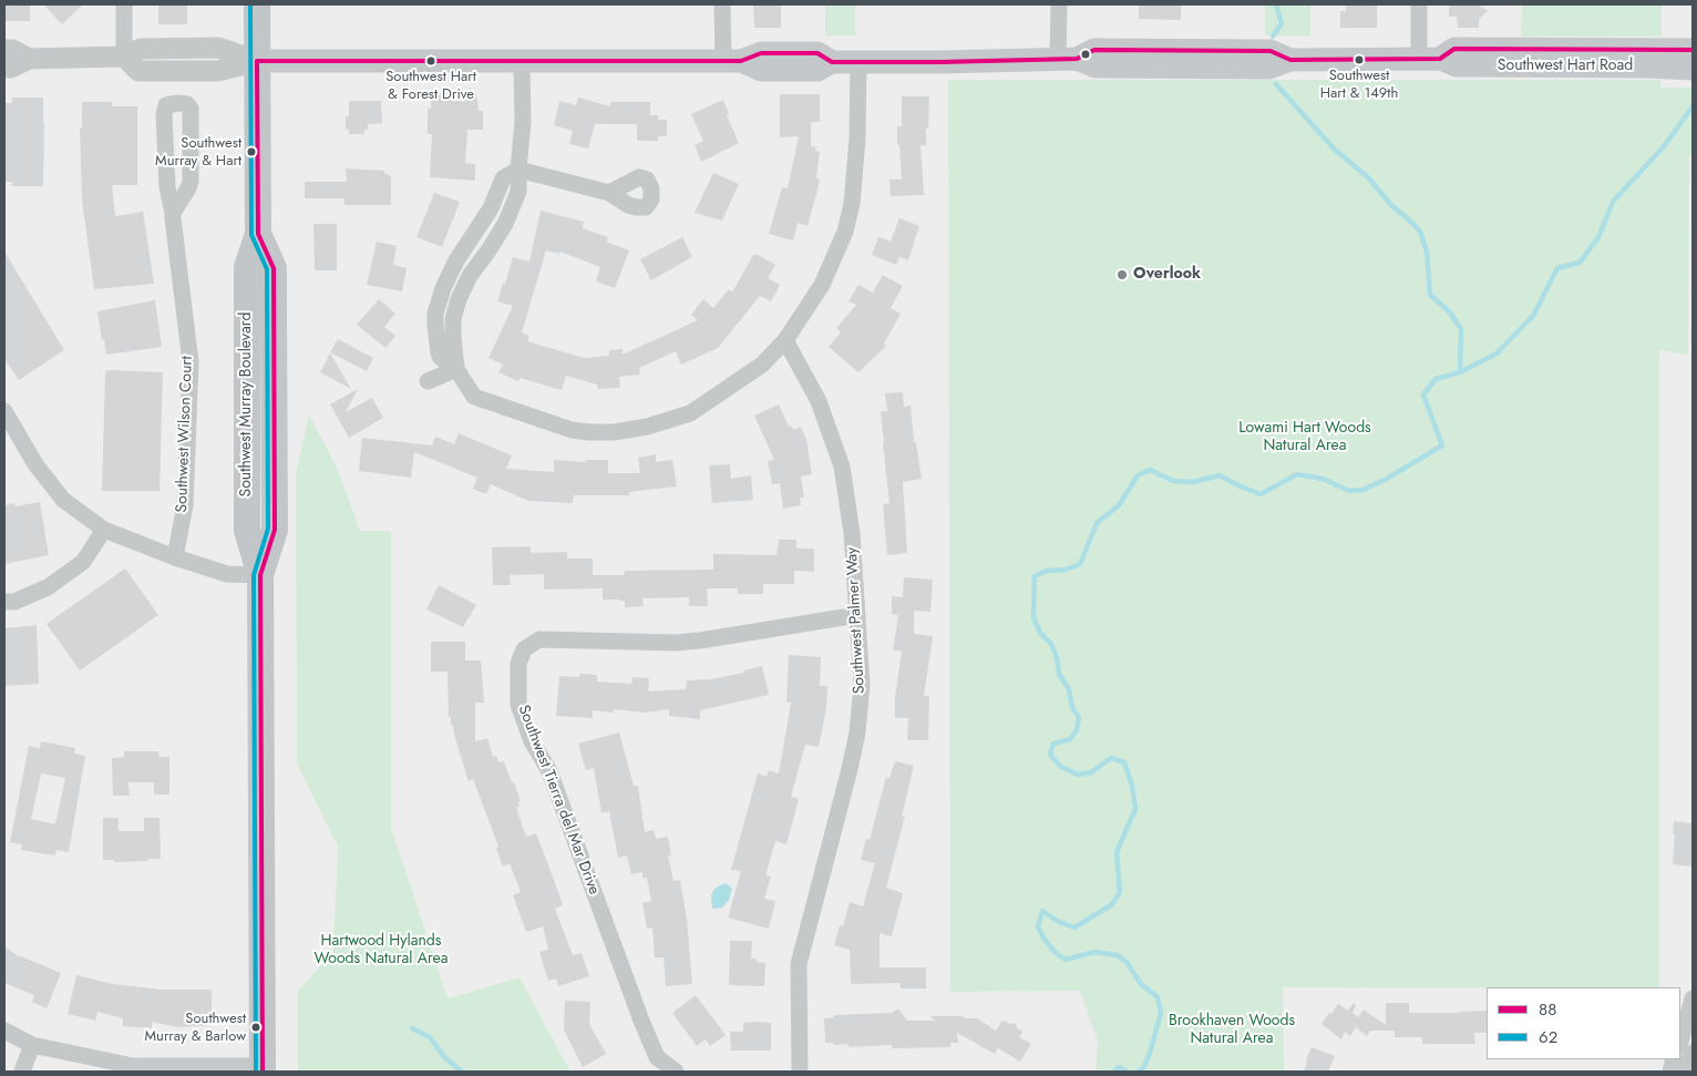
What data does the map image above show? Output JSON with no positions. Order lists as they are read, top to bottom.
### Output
{
  "streets": {
    "main road": ["Southwest Hart Road", "Southwest Murray Boulevard"],
    "street": ["Southwest Wilson Court", "Southwest Palmer Way", "Southwest Tierra del Mar Drive"]
  },
  "crossings": [
    ["Southwest Hart Road", "Southwest Murray Boulevard"],
    ["Southwest Palmer Way", "Southwest Tierra del Mar Drive"]
  ],
  "parks": ["Lowami Hart Woods Natural Area", "Hartwood Hylands Woods Natural Area", "Brookhaven Woods Natural Area"],
  "places": [
    "Southwest Hart & 149th",
    "Southwest Hart & Forest Drive",
    "Southwest Murray & Hart",
    "Overlook",
    "Southwest Murray & Barlow"
  ],
  "lines": ["transit line 62", "transit line 88"],
  "legend": ["88", "62"]
}
